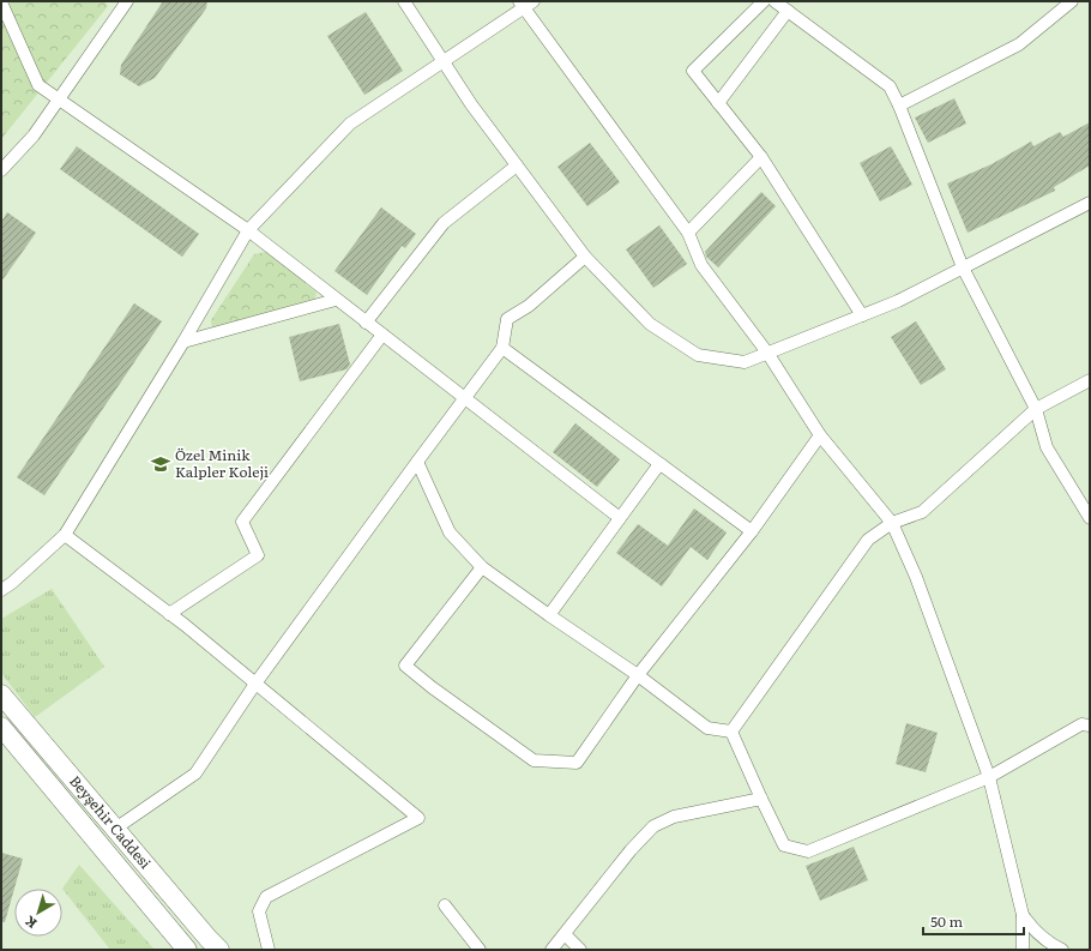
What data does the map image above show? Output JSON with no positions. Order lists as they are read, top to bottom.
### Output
{
  "streets": {
    "main road": ["Beyşehir Caddesi"]
  },
  "places": {
    "school or university": ["Özel Minik Kalpler Koleji"]
  },
  "scale_bar": "50 m",
  "north": "bottom left"
}
